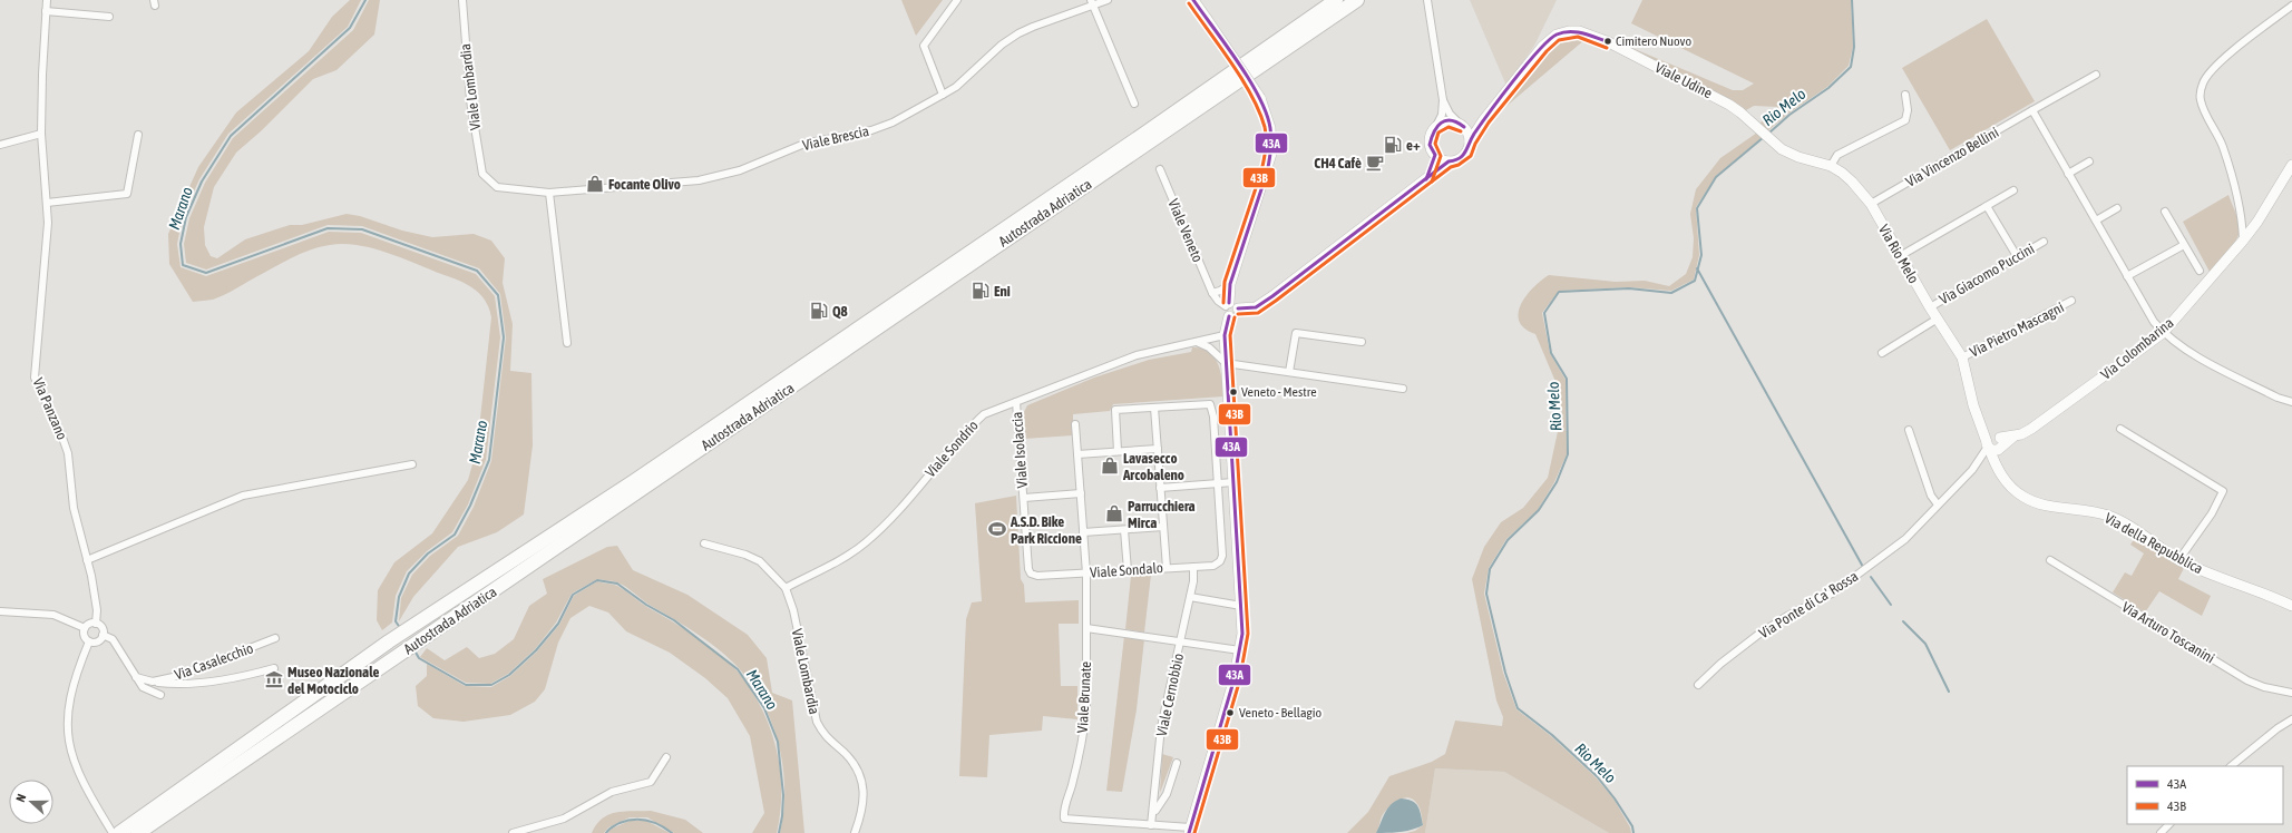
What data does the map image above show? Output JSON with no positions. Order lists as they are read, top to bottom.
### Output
{
  "streets": {
    "highway": ["Autostrada Adriatica"],
    "street": [
      "Viale Udine",
      "Viale Lombardia",
      "Viale Brescia",
      "Via Vincenzo Bellini",
      "Viale Veneto",
      "Via Rio Melo",
      "Via Giacomo Puccini",
      "Via Pietro Mascagni",
      "Via Colombarina",
      "Via Panzano",
      "Viale Sondrio",
      "Viale Isolaccia",
      "Via della Repubblica",
      "Viale Sondalo",
      "Via Ponte di Ca' Rossa",
      "Via Arturo Toscanini",
      "Via Casalecchio",
      "Viale Cernobbio",
      "Viale Brunate"
    ]
  },
  "crossings": [
    ["Viale Udine", "Via Rio Melo"],
    ["Viale Lombardia", "Viale Brescia"],
    ["Viale Lombardia", "Viale Sondrio"],
    ["Via Vincenzo Bellini", "Via Rio Melo"],
    ["Via Rio Melo", "Via Giacomo Puccini"],
    ["Via Rio Melo", "Via Pietro Mascagni"],
    ["Via Rio Melo", "Via Colombarina"],
    ["Via Rio Melo", "Via della Repubblica"],
    ["Via Rio Melo", "Via Ponte di Ca' Rossa"],
    ["Via Colombarina", "Via della Repubblica"],
    ["Via Colombarina", "Via Ponte di Ca' Rossa"],
    ["Via Panzano", "Via Casalecchio"],
    ["Viale Sondrio", "Viale Isolaccia"],
    ["Viale Isolaccia", "Viale Sondalo"],
    ["Viale Isolaccia", "Viale Brunate"],
    ["Via della Repubblica", "Via Ponte di Ca' Rossa"],
    ["Viale Sondalo", "Viale Cernobbio"],
    ["Viale Sondalo", "Viale Brunate"],
    ["Viale Cernobbio", "Viale Brunate"]
  ],
  "water": ["Rio Melo", "Marano"],
  "places": {
    "other": ["Cimitero Nuovo", "Veneto - Mestre", "Veneto - Bellagio"],
    "fuel station": ["e+", "Eni", "Q8"],
    "cafe": ["CH4 Cafè"],
    "shop": ["Focante Olivo", "Lavasecco Arcobaleno", "Parrucchiera Mirca"],
    "sports": ["A.S.D. Bike Park Riccione"],
    "museum": ["Museo Nazionale del Motociclo"]
  },
  "lines": ["transit line 43A", "transit line 43B"],
  "legend": ["43A", "43B"],
  "north": "left"
}
